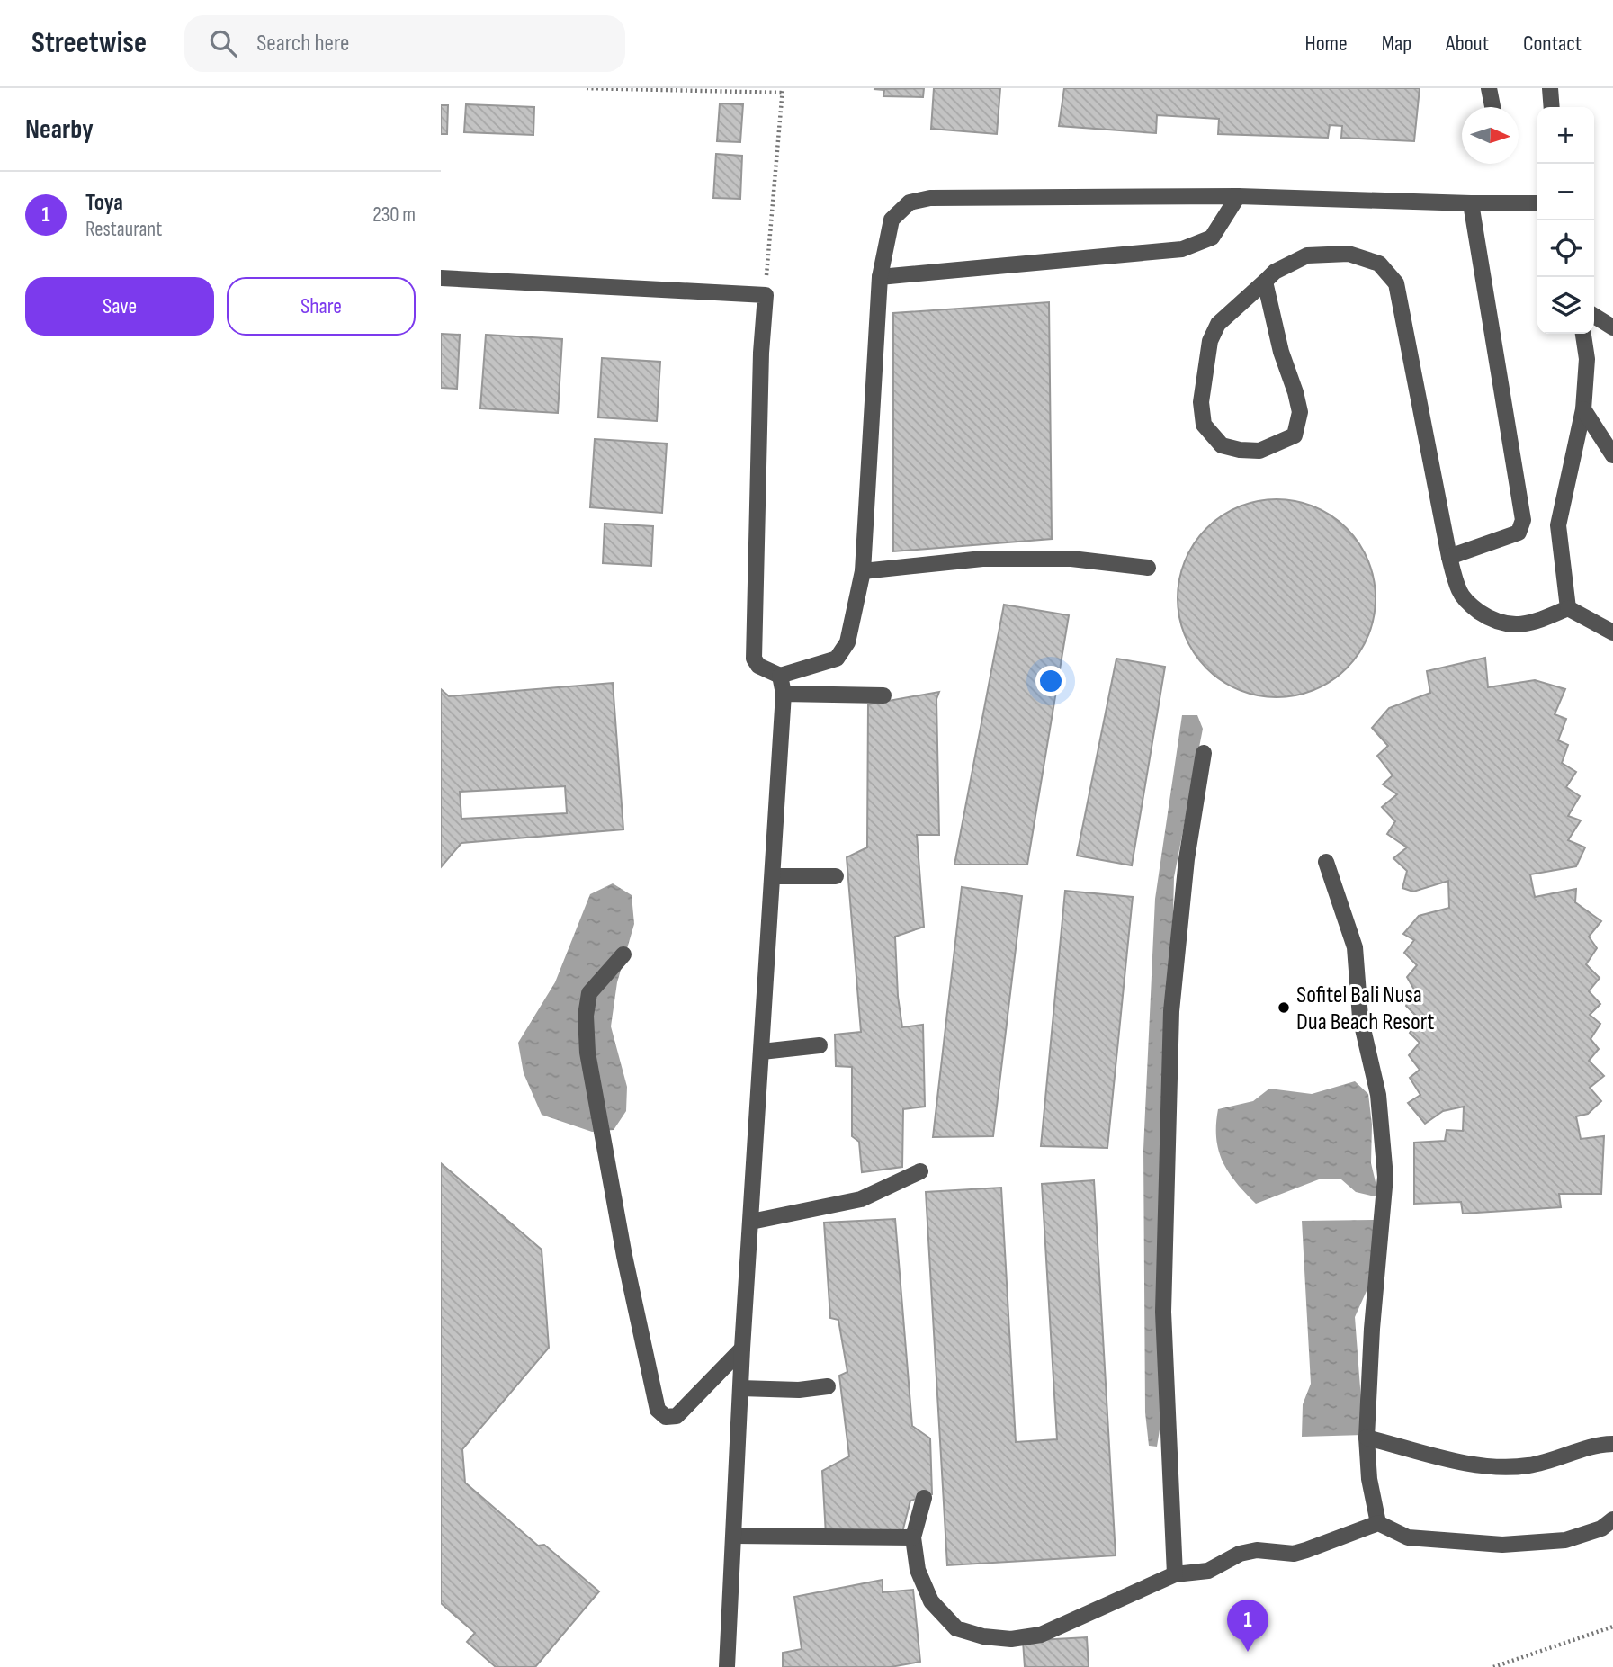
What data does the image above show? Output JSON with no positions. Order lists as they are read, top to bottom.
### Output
{
  "places": ["Sofitel Bali Nusa Dua Beach Resort"],
  "north": "right",
  "page": {
    "header": "Streetwise",
    "search": "Search here",
    "nav": [
      "Home",
      "Map",
      "About",
      "Contact"
    ],
    "heading": "Nearby",
    "map_buttons": ["+", "−"],
    "list": [
      {
        "mark": "1",
        "name": "Toya",
        "note": "Restaurant",
        "value": "230 m"
      }
    ],
    "buttons": ["Save", "Share"],
    "pins": "1"
  }
}
